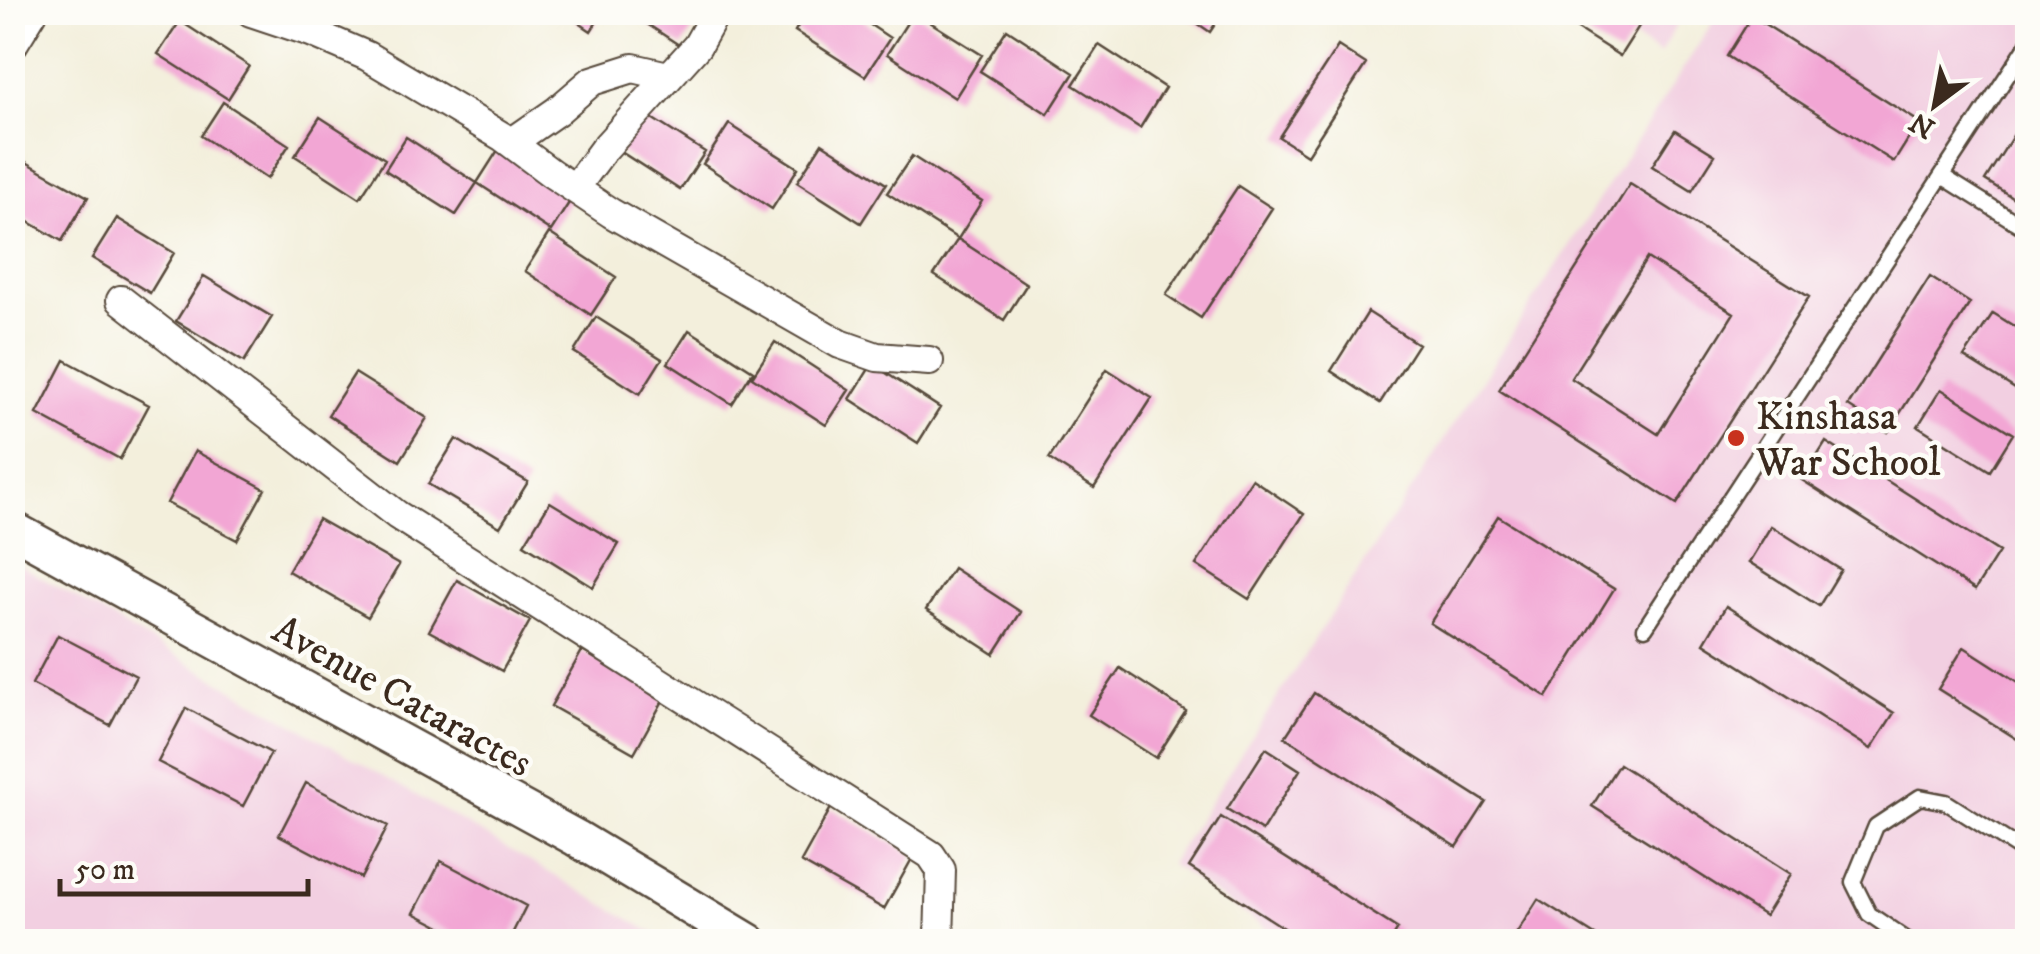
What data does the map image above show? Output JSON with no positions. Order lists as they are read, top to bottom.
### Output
{
  "streets": {
    "street": ["Avenue Cataractes"]
  },
  "places": ["Kinshasa War School"],
  "scale_bar": "50 m",
  "north": "bottom left"
}
